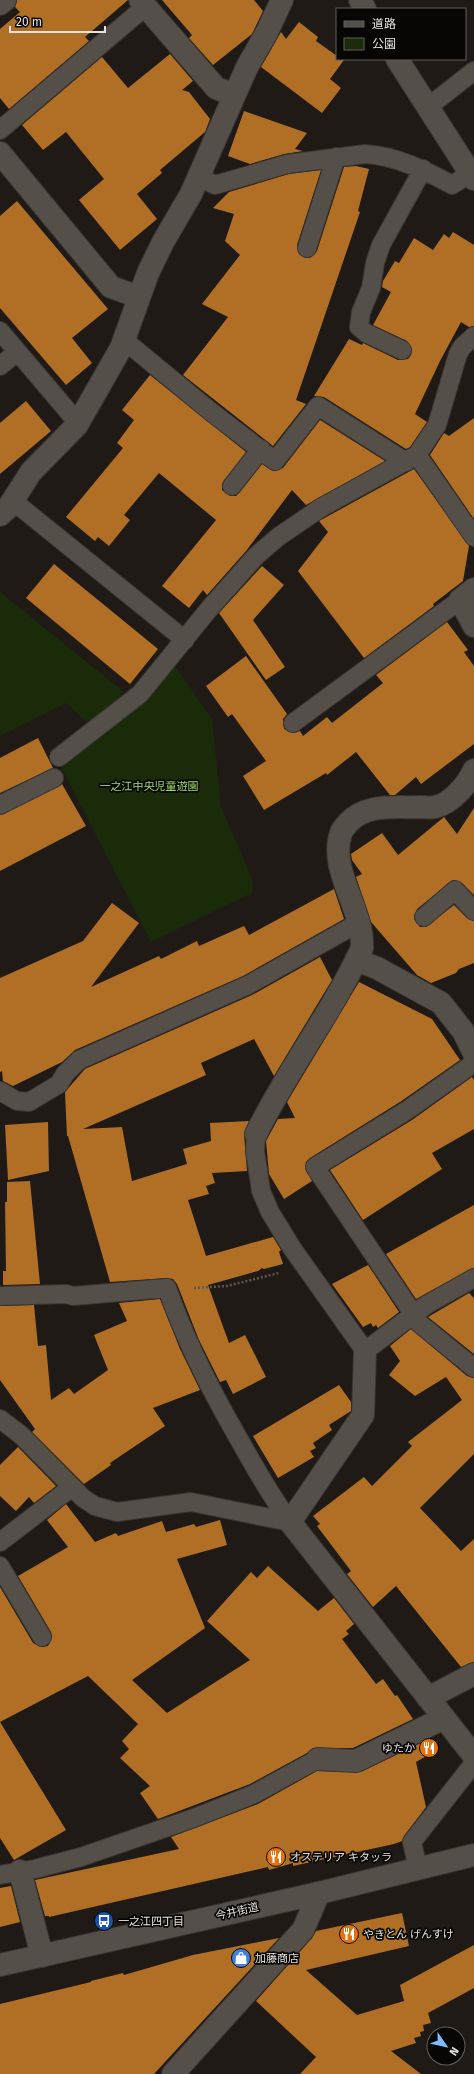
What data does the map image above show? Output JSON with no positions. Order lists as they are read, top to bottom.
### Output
{
  "streets": {
    "street": ["今井街道"]
  },
  "parks": ["一之江中央児童遊園"],
  "places": {
    "restaurant": ["ゆたか", "オステリア キタッラ", "やきとん げんすけ"],
    "bus stop": ["一之江四丁目"],
    "shop": ["加藤商店"]
  },
  "legend": ["道路", "公園"],
  "scale_bar": "20 m",
  "north": "bottom right"
}
